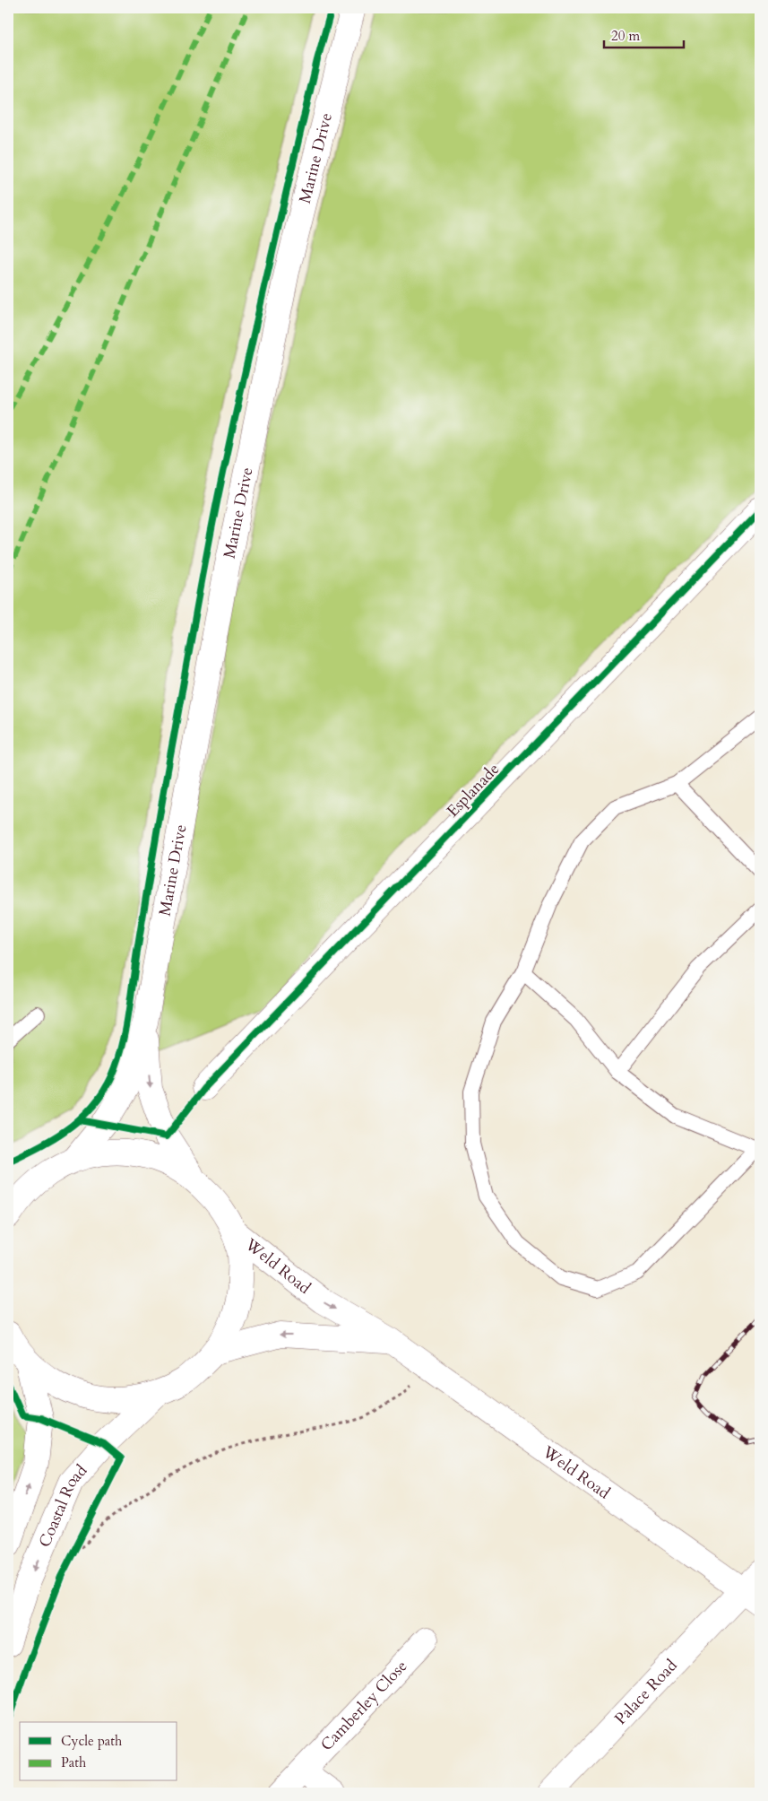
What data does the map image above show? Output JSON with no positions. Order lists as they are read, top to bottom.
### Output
{
  "streets": {
    "street": [
      "Marine Drive",
      "Esplanade",
      "Weld Road",
      "Coastal Road",
      "Palace Road",
      "Camberley Close"
    ]
  },
  "crossings": [
    ["Weld Road", "Palace Road"]
  ],
  "one_way": ["Coastal Road"],
  "legend": ["Cycle path", "Path"],
  "scale_bar": "20 m"
}
